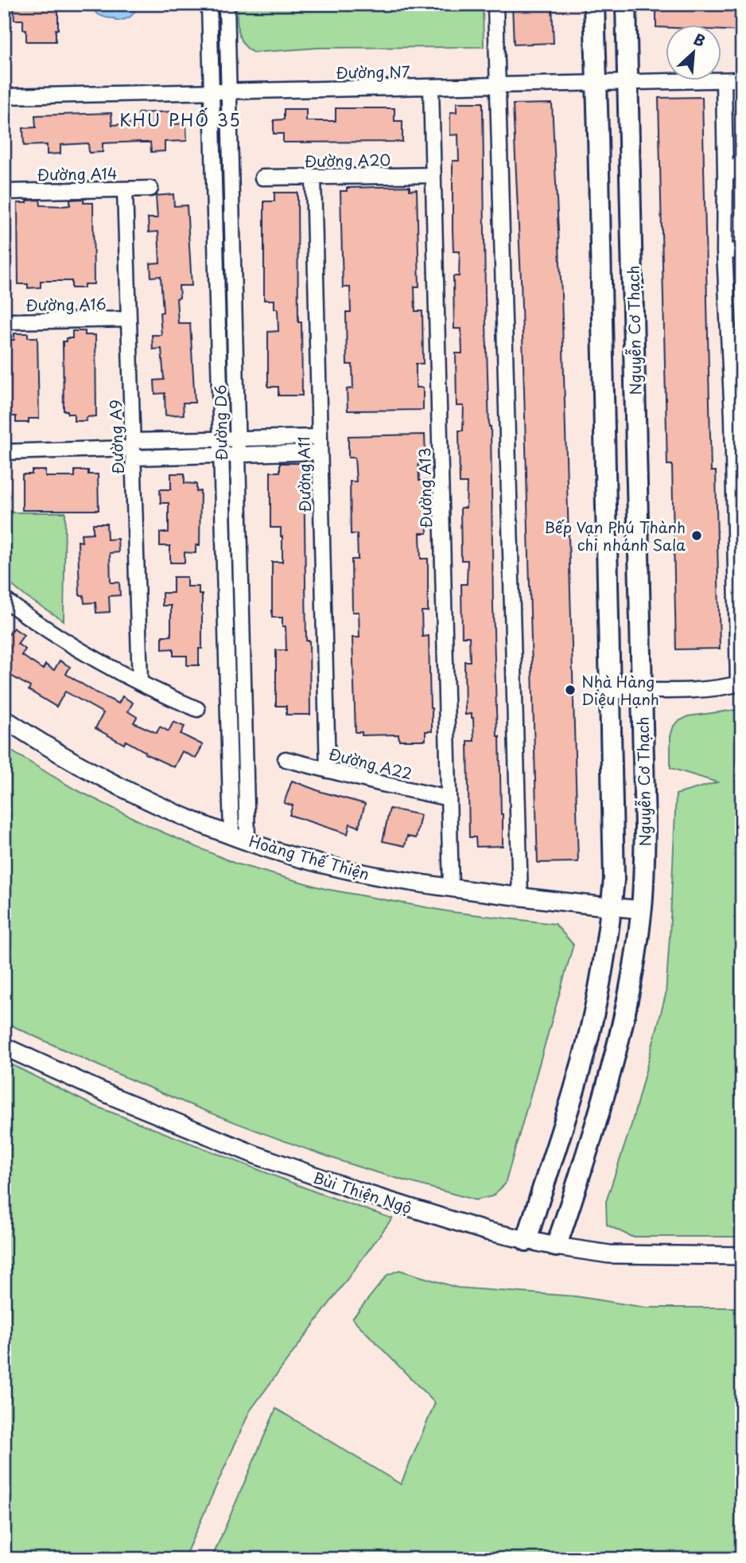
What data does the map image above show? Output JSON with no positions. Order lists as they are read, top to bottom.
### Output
{
  "streets": {
    "main road": ["Nguyễn Cơ Thạch"],
    "street": [
      "Đường N7",
      "Đường A20",
      "Đường A14",
      "Đường A16",
      "Đường D6",
      "Đường A9",
      "Đường A11",
      "Đường A13",
      "Đường A22",
      "Hoàng Thế Thiện",
      "Bùi Thiện Ngộ"
    ]
  },
  "crossings": [
    ["Đường N7", "Nguyễn Cơ Thạch"],
    ["Đường N7", "Đường D6"],
    ["Đường N7", "Đường A13"],
    ["Đường A20", "Đường A11"],
    ["Đường A20", "Đường A13"],
    ["Đường A14", "Đường A9"],
    ["Đường A16", "Đường A9"],
    ["Nguyễn Cơ Thạch", "Hoàng Thế Thiện"],
    ["Nguyễn Cơ Thạch", "Bùi Thiện Ngộ"],
    ["Đường D6", "Hoàng Thế Thiện"],
    ["Đường A11", "Đường A22"],
    ["Đường A13", "Đường A22"],
    ["Đường A13", "Hoàng Thế Thiện"]
  ],
  "districts": ["KHU PHỐ 35"],
  "places": ["Bếp Vạn Phú Thành chi nhánh Sala", "Nhà Hàng Diệu Hạnh"],
  "north": "top right"
}
